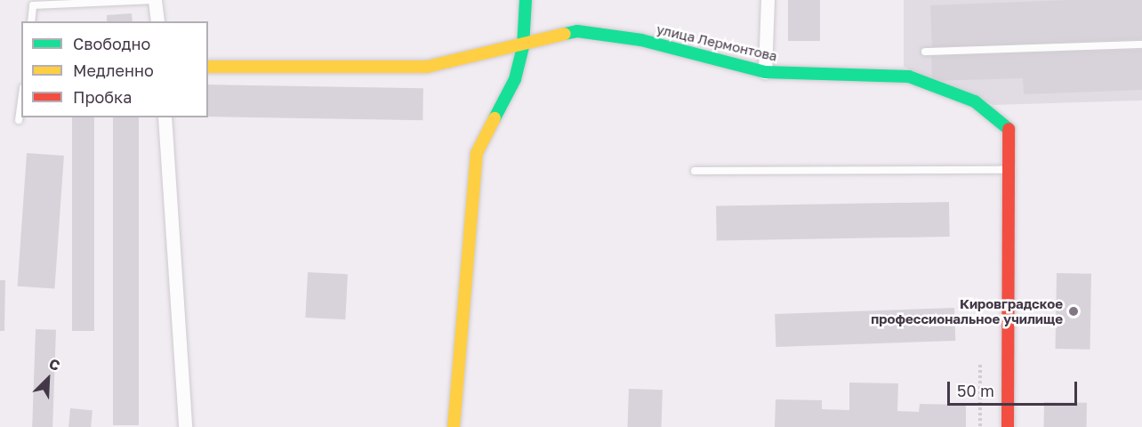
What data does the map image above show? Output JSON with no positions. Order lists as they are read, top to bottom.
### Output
{
  "streets": {
    "street": ["улица Лермонтова"]
  },
  "places": ["Кировградское профессиональное училище"],
  "legend": ["Свободно", "Медленно", "Пробка"],
  "scale_bar": "50 m",
  "north": "top right"
}
